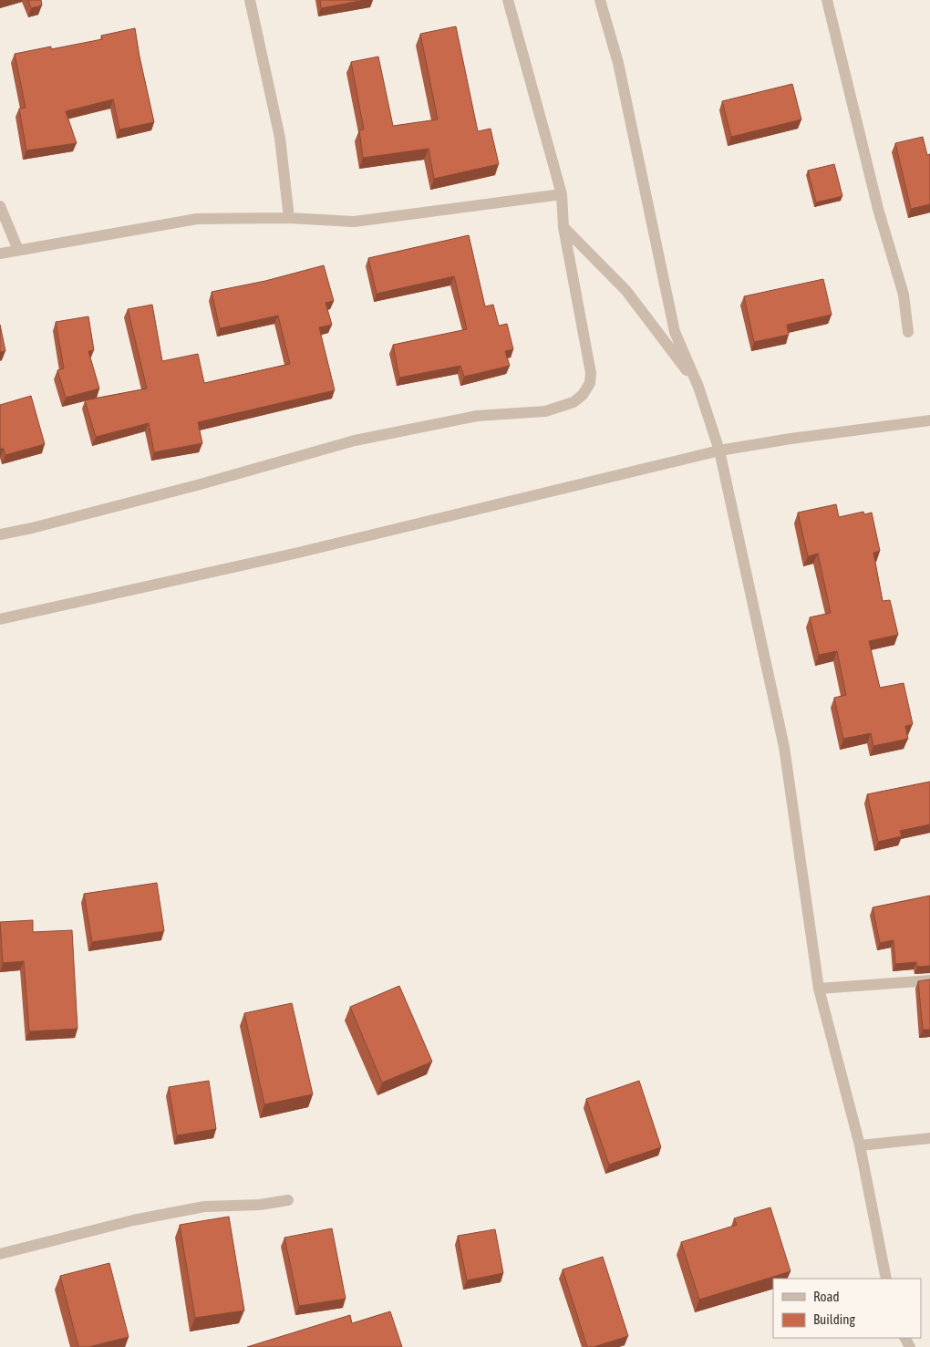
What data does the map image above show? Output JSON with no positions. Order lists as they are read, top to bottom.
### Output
{
  "legend": ["Road", "Building"]
}
